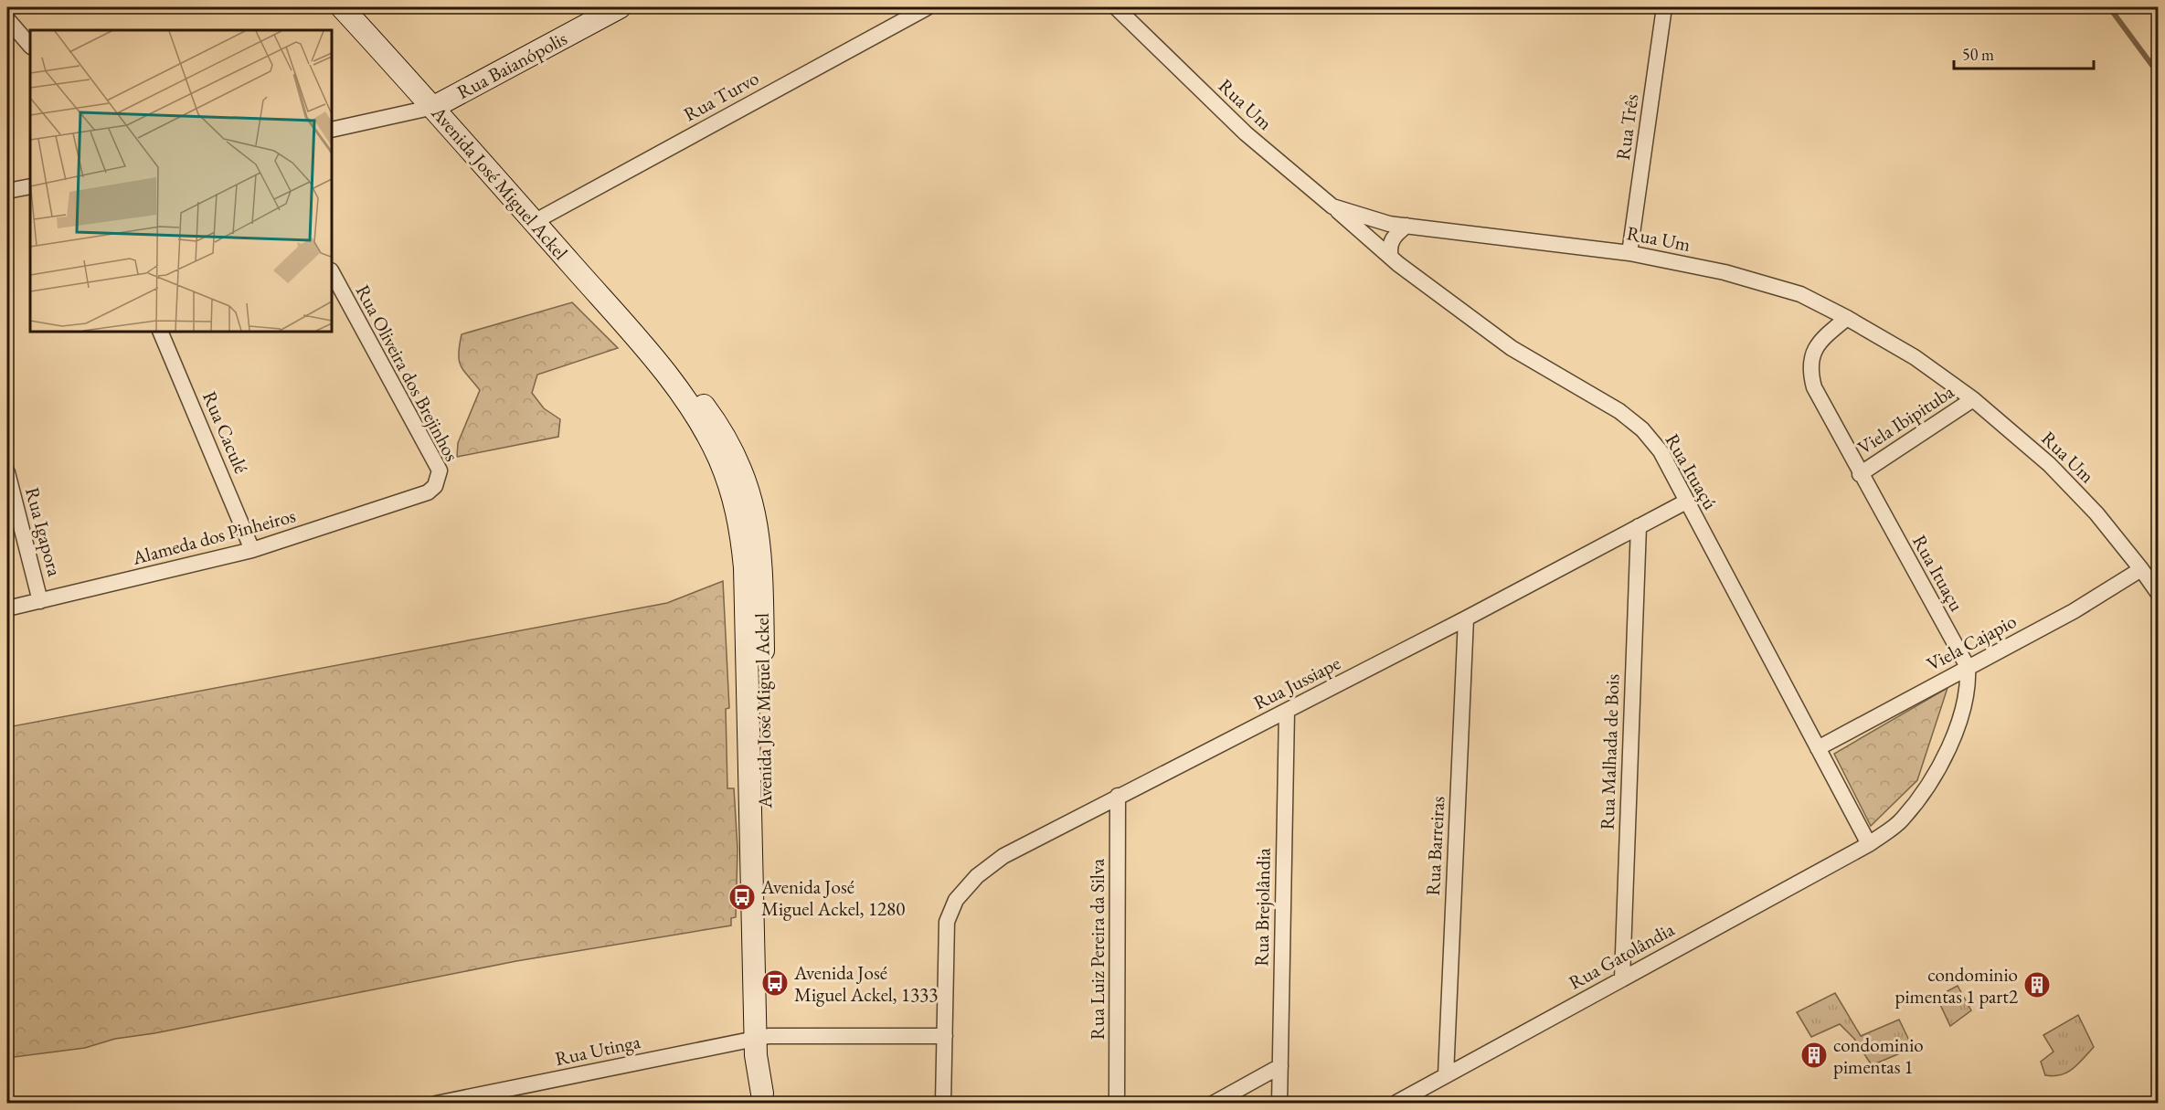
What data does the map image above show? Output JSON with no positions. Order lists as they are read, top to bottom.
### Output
{
  "streets": {
    "street": [
      "Rua Baianópolis",
      "Rua Turvo",
      "Rua Um",
      "Rua Três",
      "Avenida José Miguel Ackel",
      "Rua Oliveira dos Brejinhos",
      "Viela Ibipituba",
      "Rua Caculé",
      "Rua Ituaçú",
      "Rua Igapora",
      "Alameda dos Pinheiros",
      "Rua Ituaçu",
      "Viela Cajapio",
      "Rua Jussiape",
      "Rua Malhada de Bois",
      "Rua Barreiras",
      "Rua Brejolândia",
      "Rua Luiz Pereira da Silva",
      "Rua Gatolândia",
      "Rua Utinga"
    ]
  },
  "crossings": [
    ["Rua Baianópolis", "Avenida José Miguel Ackel"],
    ["Rua Turvo", "Avenida José Miguel Ackel"],
    ["Rua Um", "Rua Três"],
    ["Rua Um", "Viela Ibipituba"],
    ["Rua Um", "Rua Ituaçú"],
    ["Rua Um", "Rua Ituaçu"],
    ["Rua Um", "Viela Cajapio"],
    ["Avenida José Miguel Ackel", "Rua Utinga"],
    ["Rua Oliveira dos Brejinhos", "Alameda dos Pinheiros"],
    ["Viela Ibipituba", "Rua Ituaçu"],
    ["Rua Caculé", "Alameda dos Pinheiros"],
    ["Rua Ituaçú", "Viela Cajapio"],
    ["Rua Ituaçú", "Rua Jussiape"],
    ["Rua Ituaçú", "Rua Gatolândia"],
    ["Rua Igapora", "Alameda dos Pinheiros"],
    ["Rua Ituaçu", "Viela Cajapio"],
    ["Rua Jussiape", "Rua Malhada de Bois"],
    ["Rua Jussiape", "Rua Barreiras"],
    ["Rua Jussiape", "Rua Brejolândia"],
    ["Rua Jussiape", "Rua Luiz Pereira da Silva"],
    ["Rua Jussiape", "Rua Utinga"],
    ["Rua Malhada de Bois", "Rua Gatolândia"],
    ["Rua Barreiras", "Rua Gatolândia"]
  ],
  "places": {
    "bus stop": ["Avenida José Miguel Ackel, 1280", "Avenida José Miguel Ackel, 1333"],
    "building": ["condominio pimentas 1 part2", "condominio pimentas 1"]
  },
  "scale_bar": "50 m"
}
